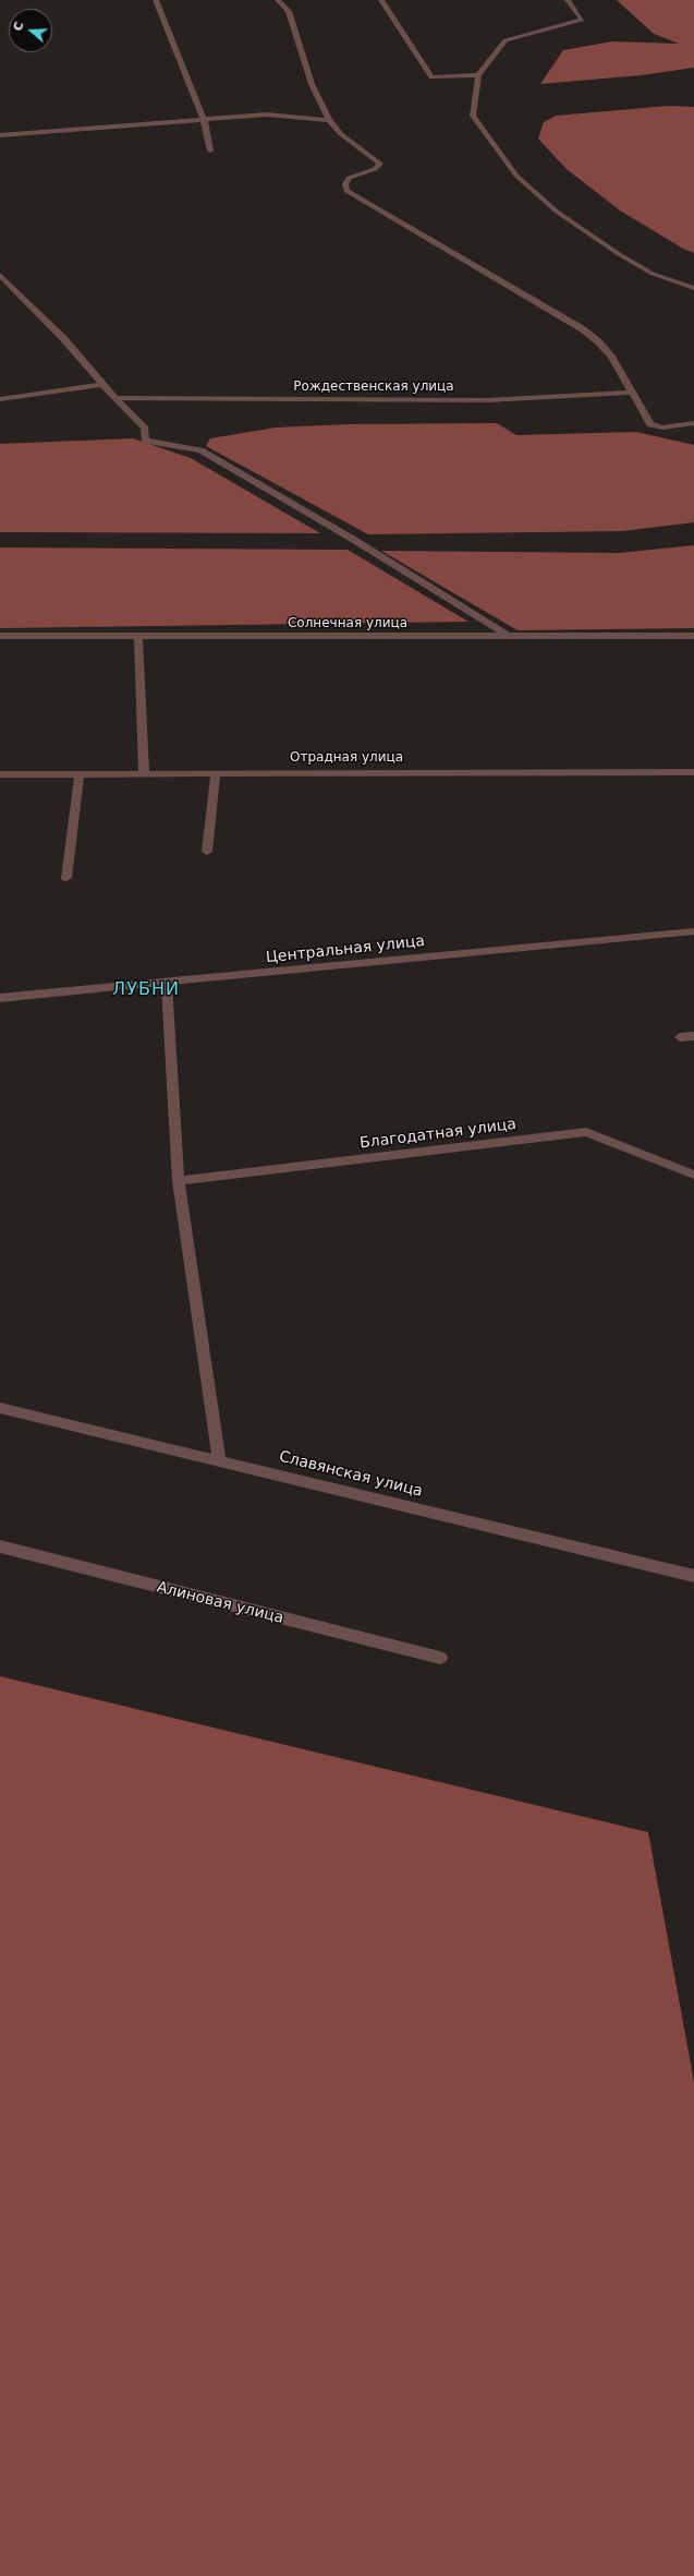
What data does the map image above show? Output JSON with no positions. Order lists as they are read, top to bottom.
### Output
{
  "streets": {
    "street": [
      "Рождественская улица",
      "Солнечная улица",
      "Отрадная улица",
      "Центральная улица",
      "Благодатная улица",
      "Славянская улица",
      "Алиновая улица"
    ]
  },
  "districts": ["ЛУБНИ"],
  "north": "left"
}
